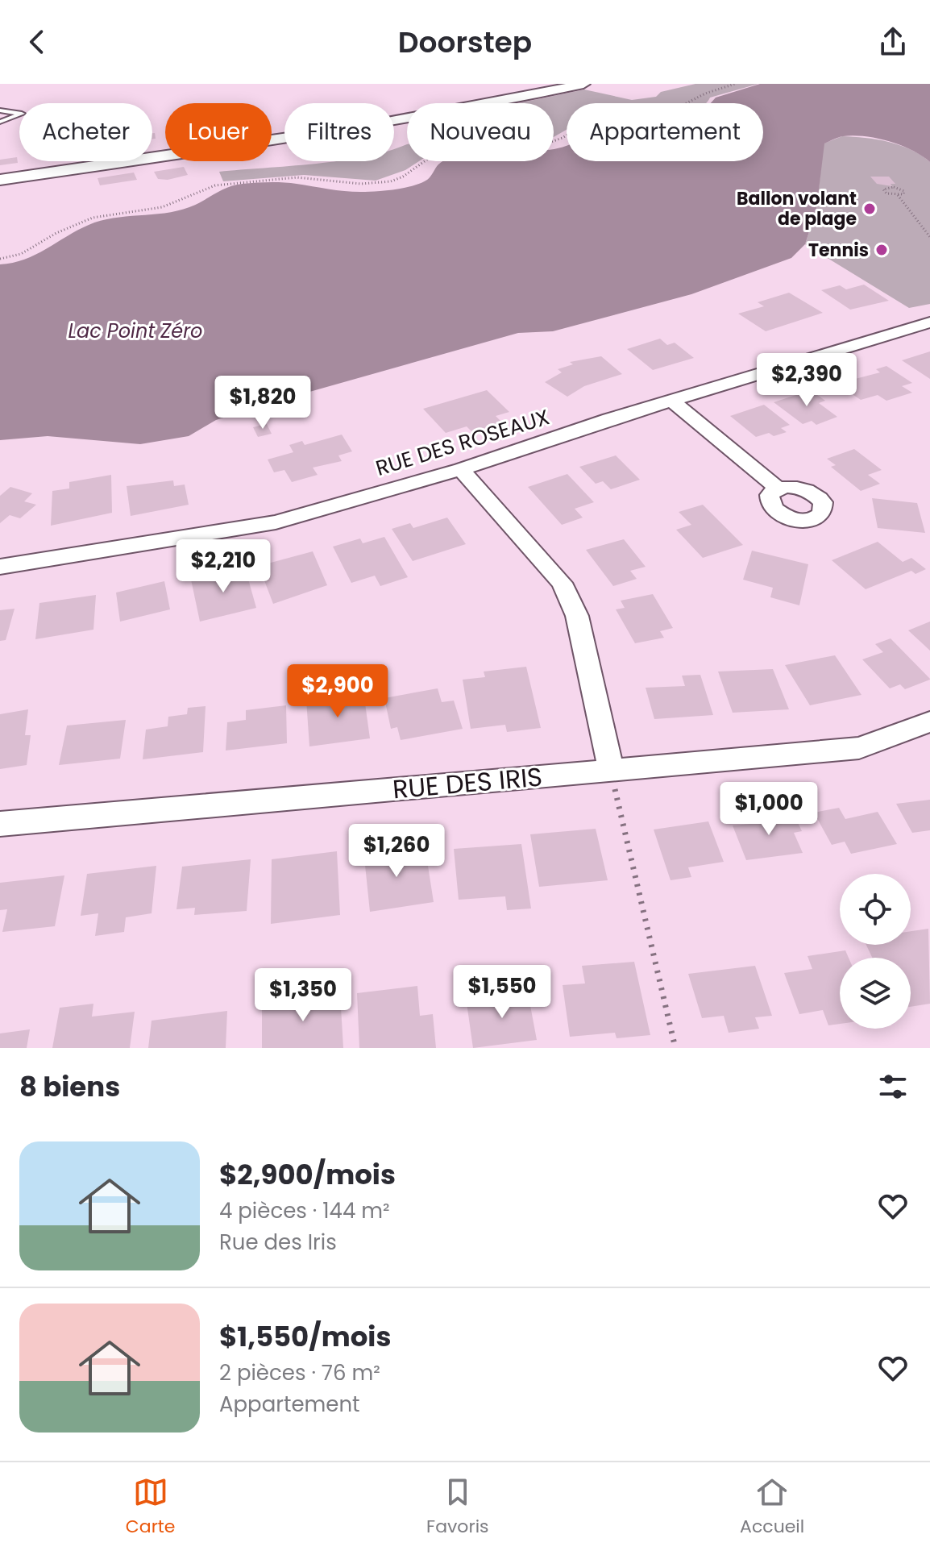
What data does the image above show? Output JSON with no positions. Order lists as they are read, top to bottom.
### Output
{
  "streets": {
    "street": ["RUE DES ROSEAUX", "RUE DES IRIS"]
  },
  "water": ["Lac Point Zéro"],
  "places": ["Ballon volant de plage", "Tennis"],
  "page": {
    "header": "Doorstep",
    "chip": [
      "Acheter",
      "Louer",
      "Filtres",
      "Nouveau",
      "Appartement"
    ],
    "price": [
      "$2,390",
      "$1,820",
      "$2,210",
      "$2,900",
      "$1,000",
      "$1,260",
      "$1,550",
      "$1,350"
    ],
    "heading": "8 biens",
    "list": [
      {
        "name": "$2,900/mois",
        "note": "4 pièces · 144 m² · Rue des Iris"
      },
      {
        "name": "$1,550/mois",
        "note": "2 pièces · 76 m² · Appartement"
      }
    ],
    "tabs": ["Carte", "Favoris", "Accueil"]
  }
}
